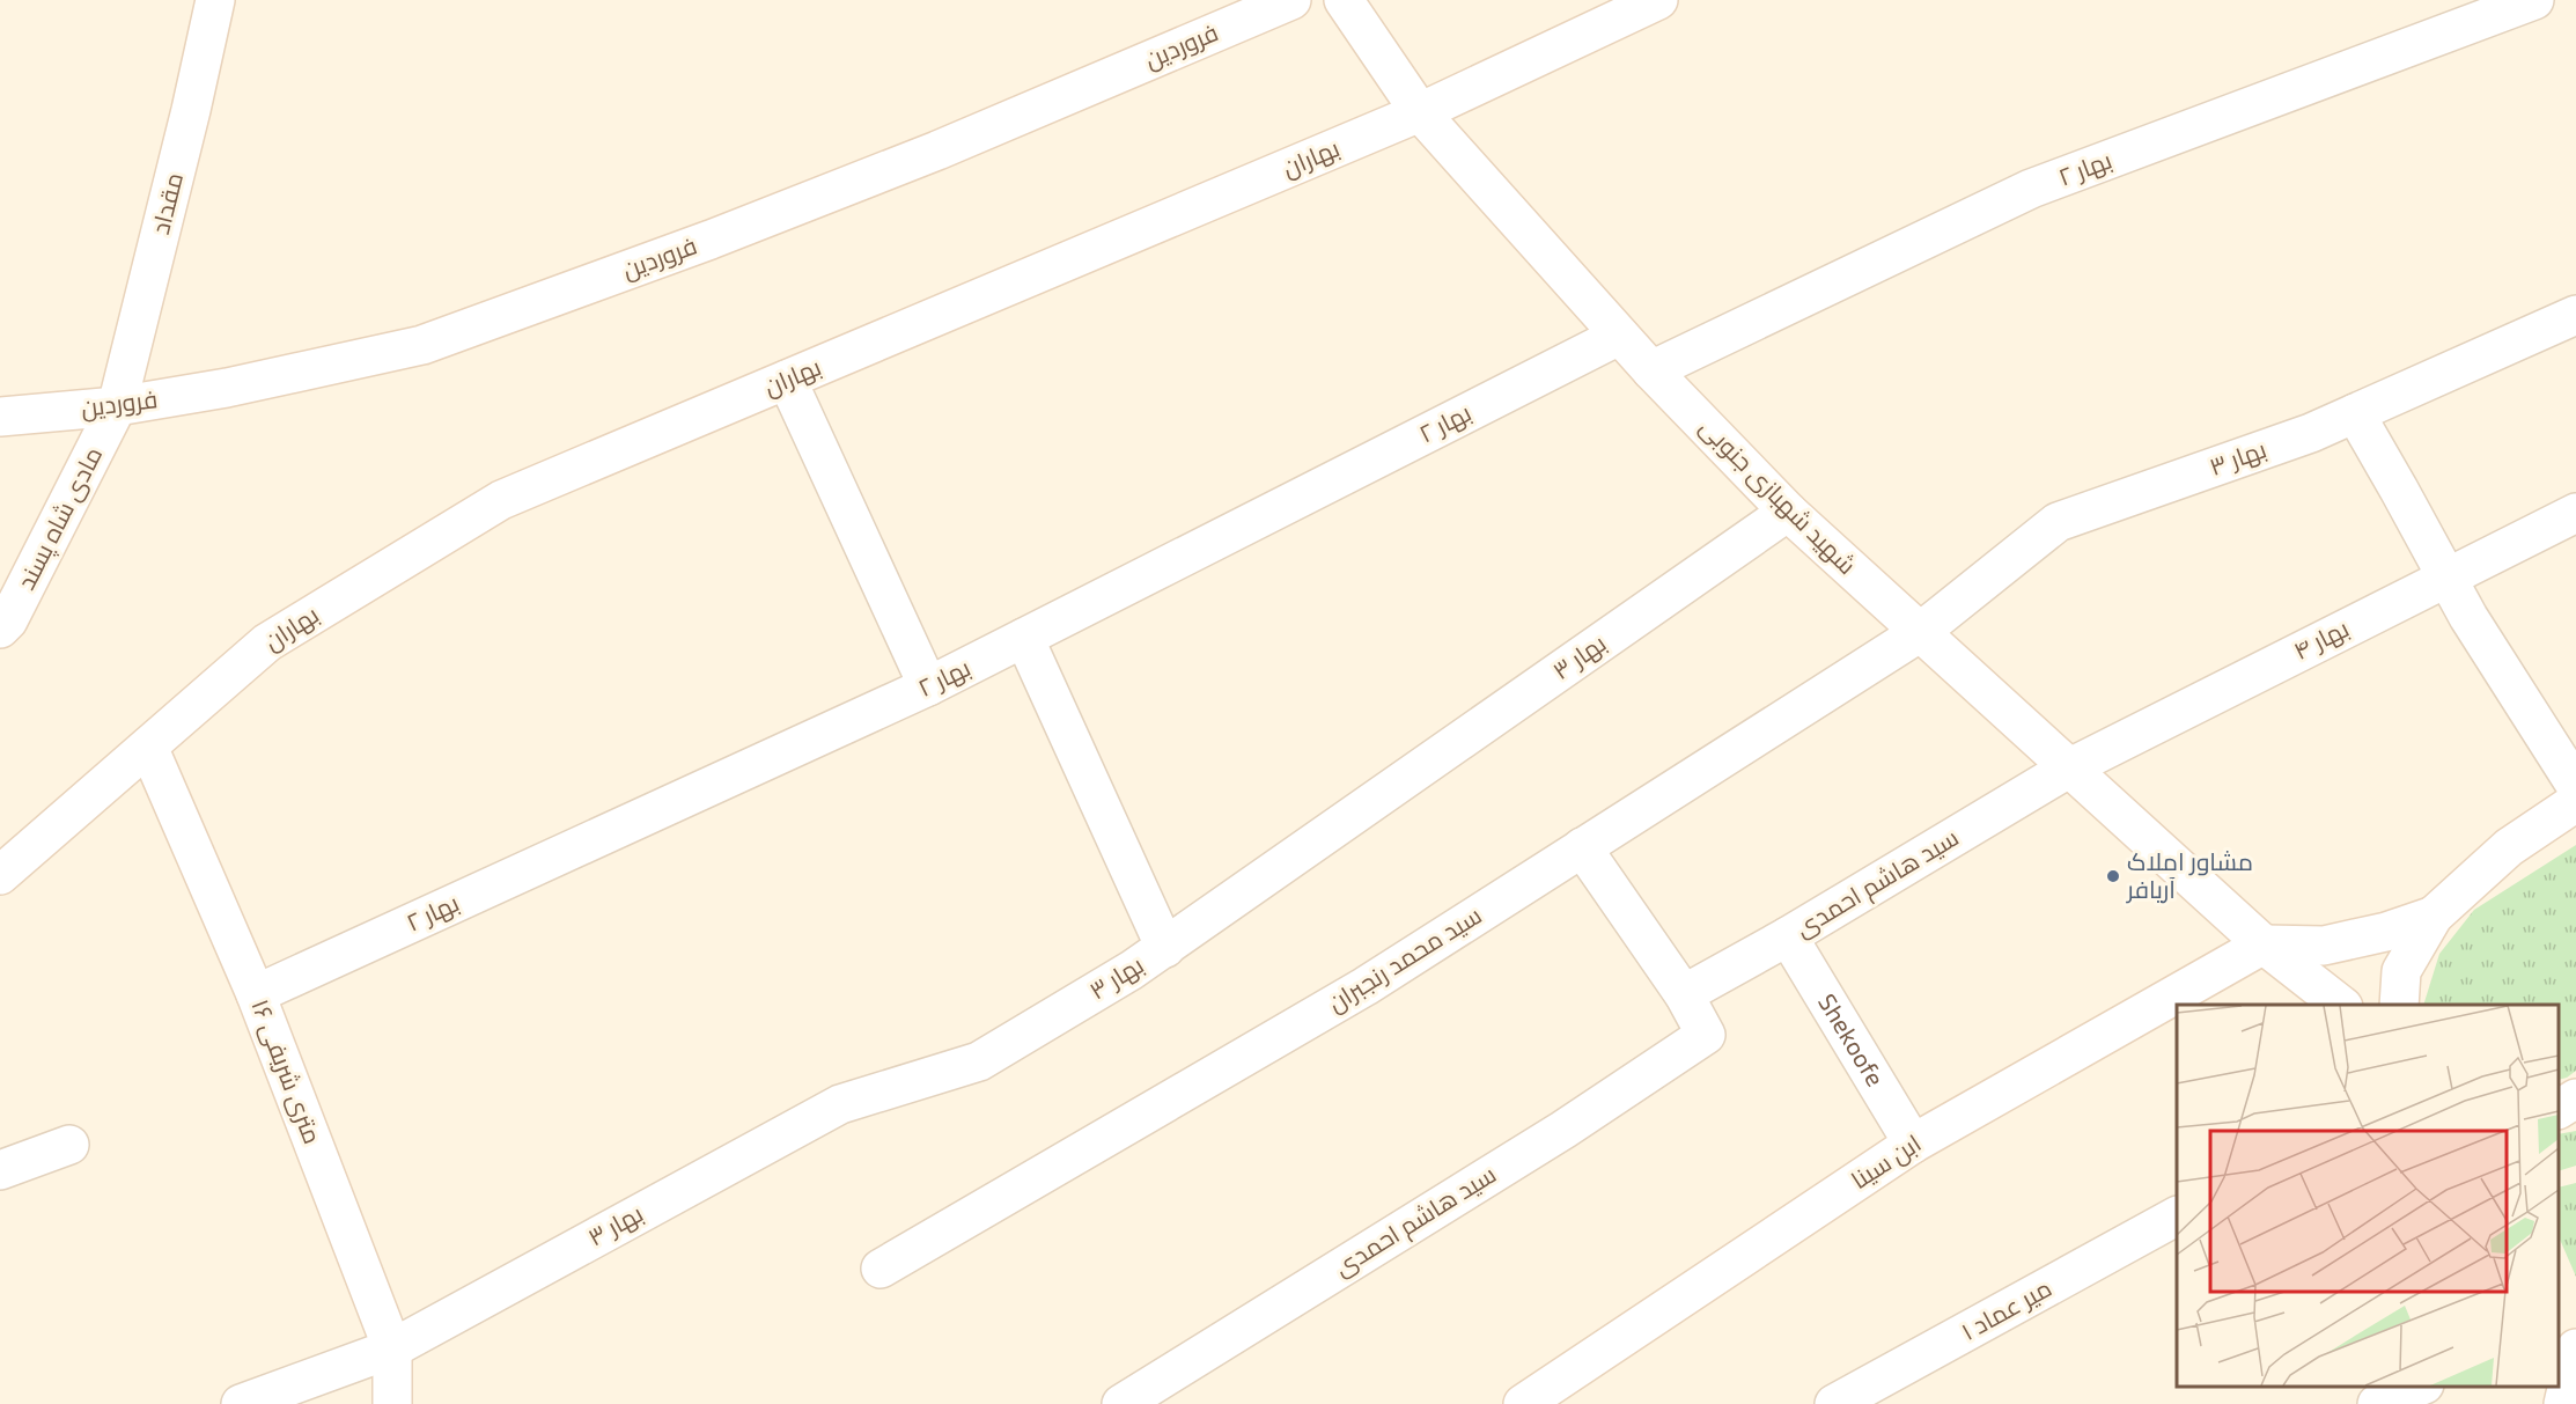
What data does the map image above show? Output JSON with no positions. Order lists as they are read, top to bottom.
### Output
{
  "streets": {
    "street": [
      "فروردین",
      "بهاران",
      "بهار ۲",
      "مقداد",
      "بهار ۳",
      "شهید شهبازی جنوبی",
      "مادی شاه پسند",
      "بهار ۴",
      "سید هاشم احمدی",
      "سید محمد رنجبران",
      "Shekoofe",
      "۱۶ متری شریفی",
      "ابن سینا",
      "میر عماد ۱"
    ]
  },
  "crossings": [
    ["فروردین", "مقداد"],
    ["فروردین", "مادی شاه پسند"],
    ["بهاران", "شهید شهبازی جنوبی"],
    ["بهاران", "۱۶ متری شریفی"],
    ["بهار ۲", "شهید شهبازی جنوبی"],
    ["بهار ۲", "۱۶ متری شریفی"],
    ["مقداد", "مادی شاه پسند"],
    ["بهار ۳", "شهید شهبازی جنوبی"],
    ["بهار ۳", "سید محمد رنجبران"],
    ["بهار ۳", "۱۶ متری شریفی"],
    ["شهید شهبازی جنوبی", "بهار ۴"],
    ["شهید شهبازی جنوبی", "سید هاشم احمدی"],
    ["شهید شهبازی جنوبی", "سید محمد رنجبران"],
    ["شهید شهبازی جنوبی", "ابن سینا"],
    ["بهار ۴", "سید هاشم احمدی"],
    ["سید هاشم احمدی", "Shekoofe"],
    ["Shekoofe", "ابن سینا"]
  ],
  "places": ["مشاور املاک آریافر"]
}
